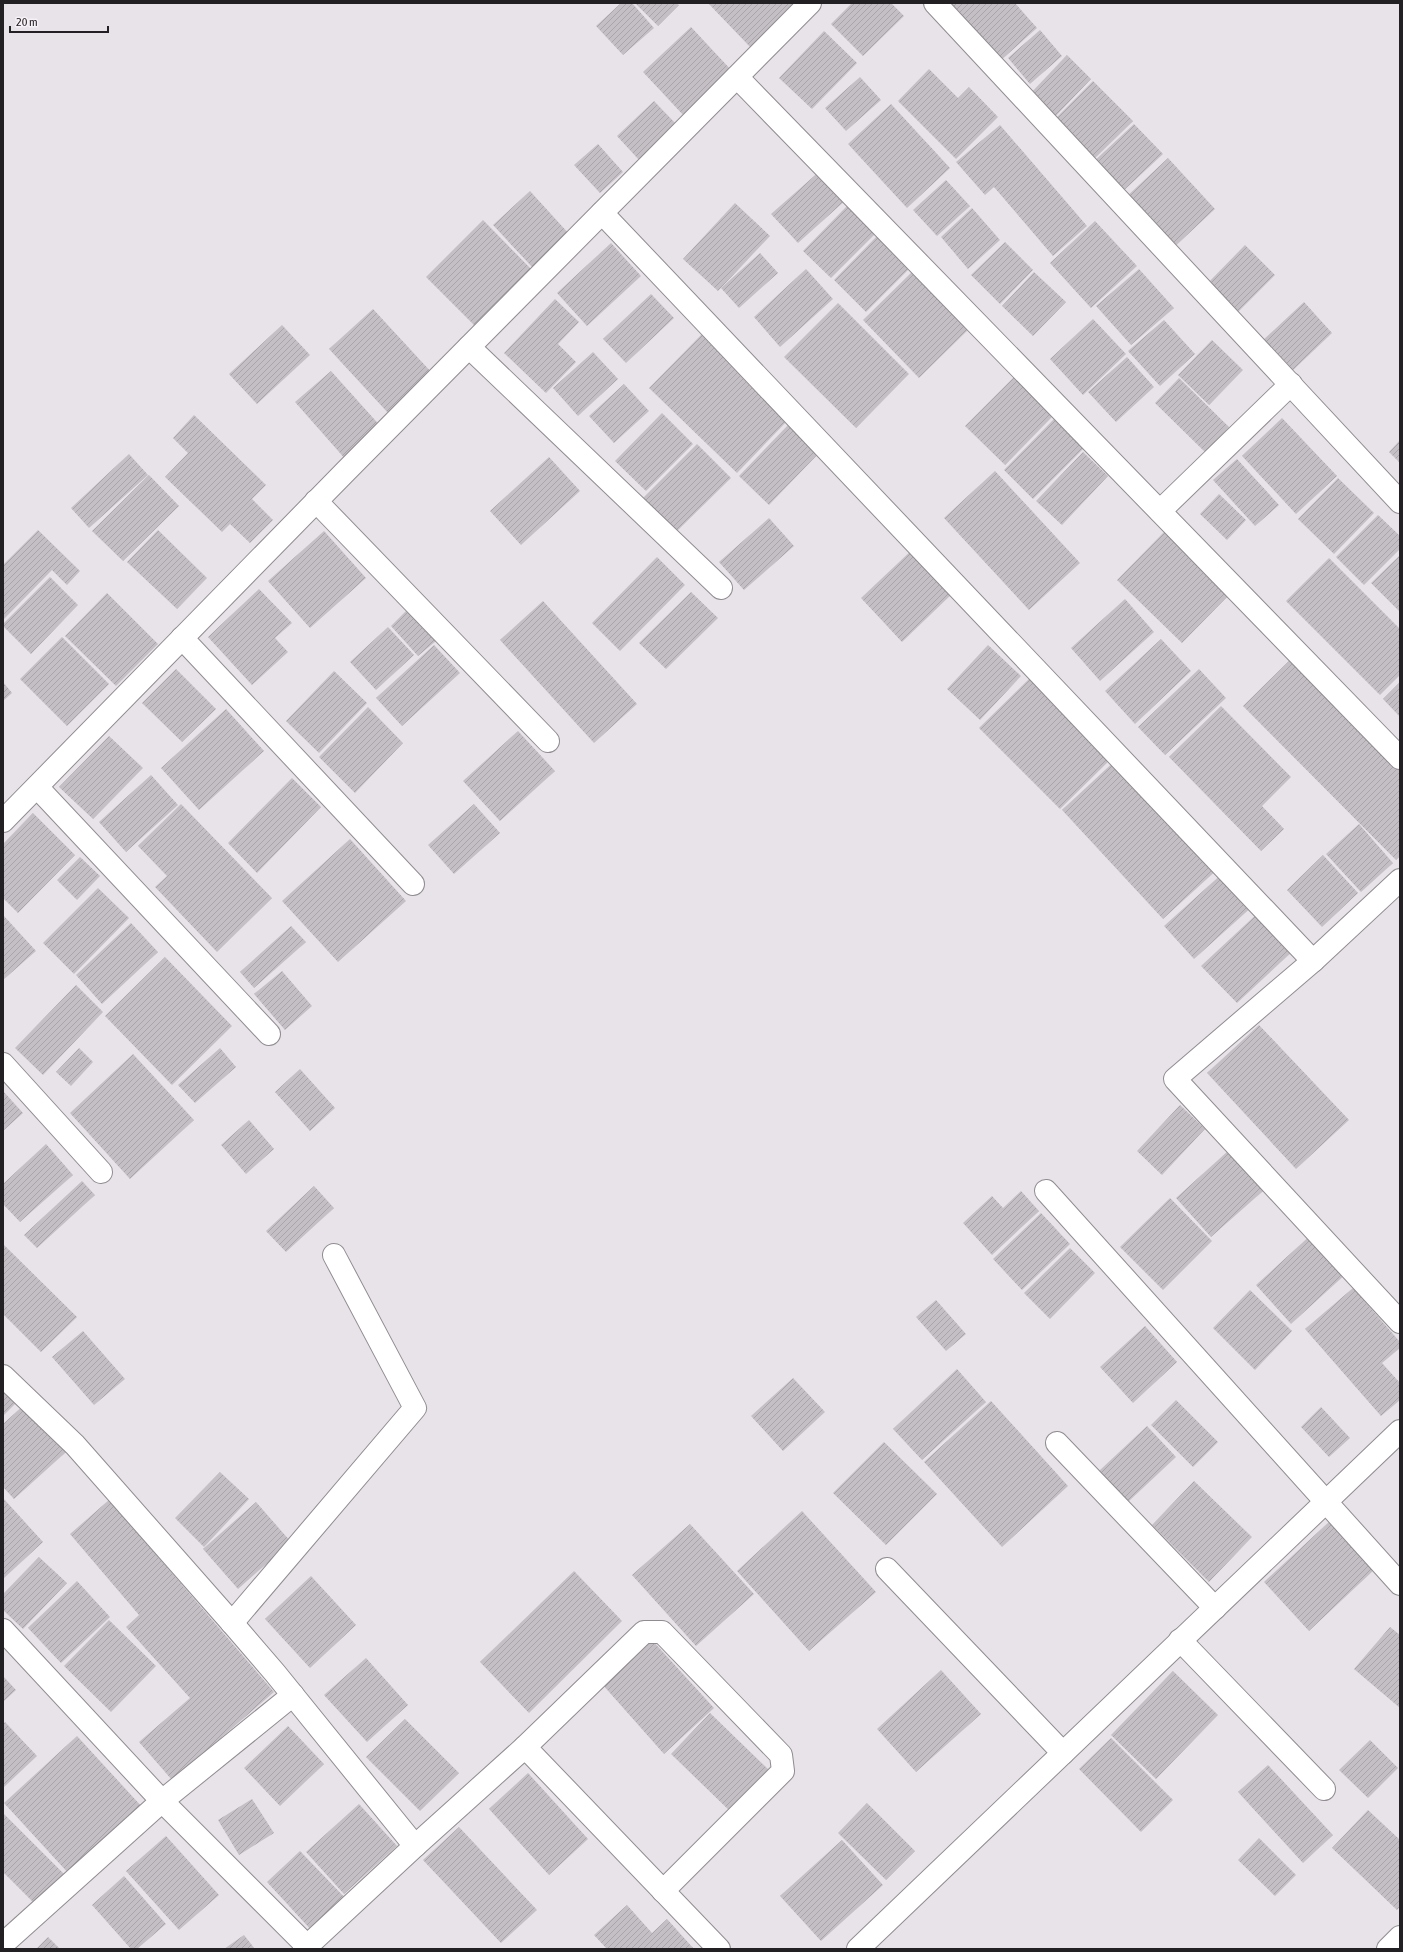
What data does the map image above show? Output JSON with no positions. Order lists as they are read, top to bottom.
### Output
{
  "scale_bar": "20 m"
}
